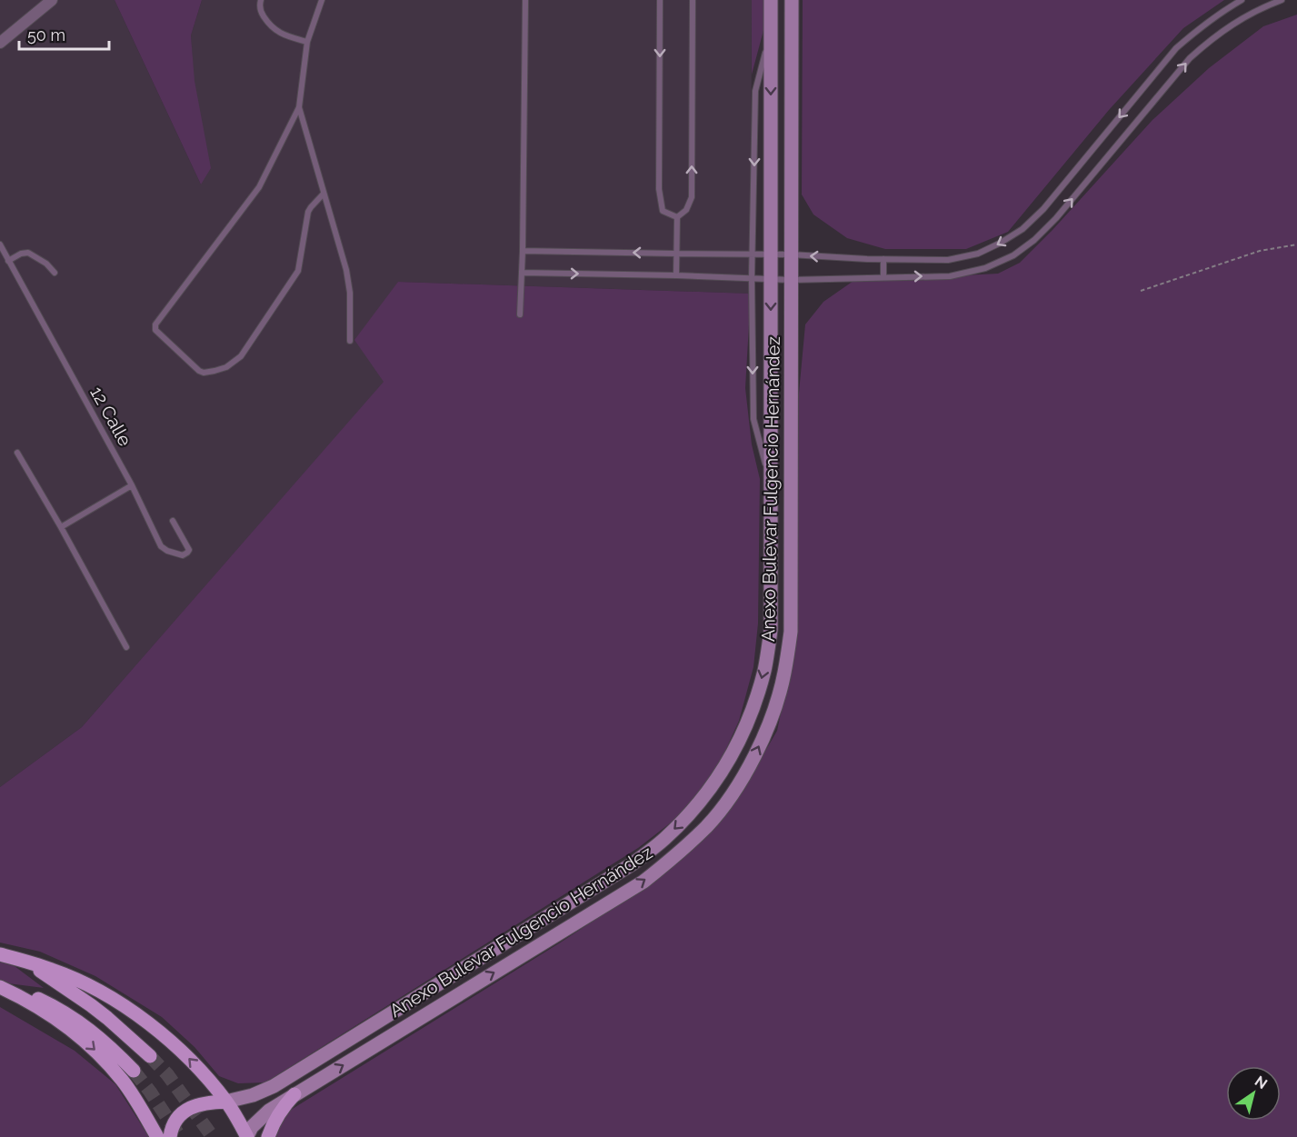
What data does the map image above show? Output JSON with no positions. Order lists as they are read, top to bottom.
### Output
{
  "streets": {
    "main road": ["Anexo Bulevar Fulgencio Hernández"],
    "lane": ["12 Calle"]
  },
  "scale_bar": "50 m",
  "north": "top right"
}
